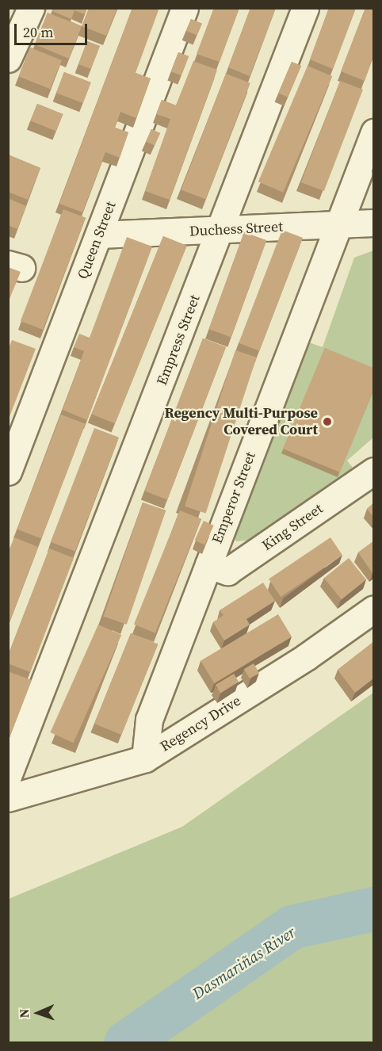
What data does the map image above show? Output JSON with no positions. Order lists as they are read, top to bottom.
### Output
{
  "streets": {
    "street": [
      "Duchess Street",
      "Queen Street",
      "Empress Street",
      "Emperor Street",
      "King Street",
      "Regency Drive"
    ]
  },
  "crossings": [
    ["Duchess Street", "Queen Street"],
    ["Duchess Street", "Empress Street"],
    ["Duchess Street", "Emperor Street"],
    ["Emperor Street", "King Street"],
    ["Emperor Street", "Regency Drive"]
  ],
  "water": ["Dasmariñas River"],
  "places": ["Regency Multi-Purpose Covered Court"],
  "scale_bar": "20 m",
  "north": "left"
}
